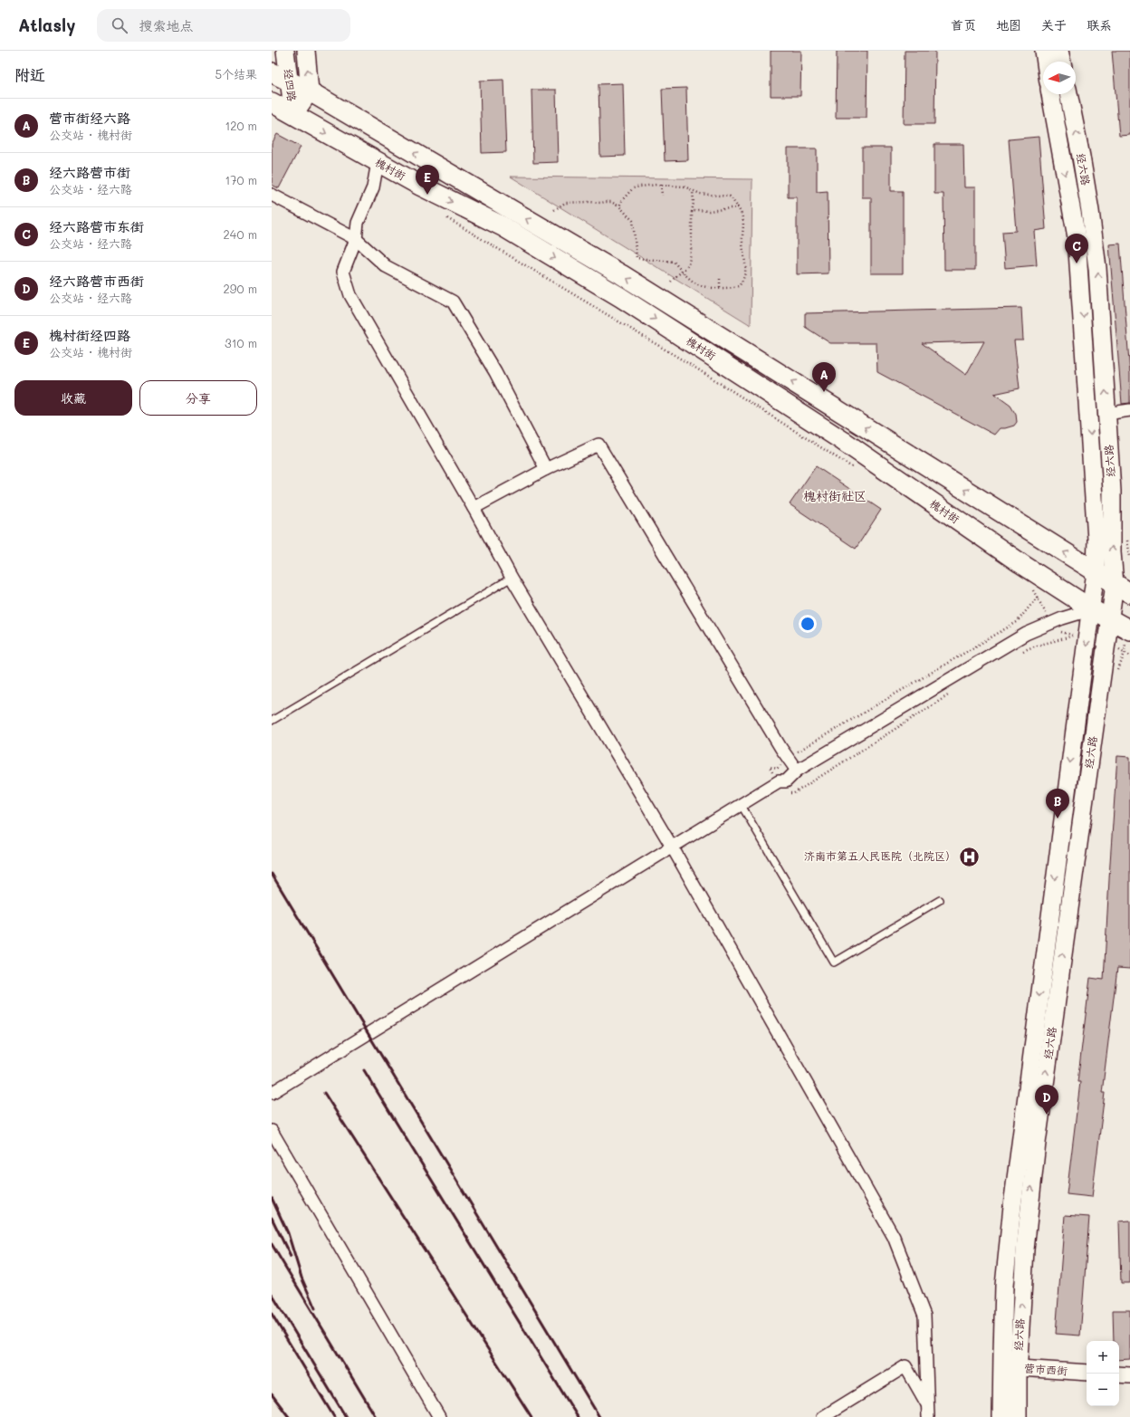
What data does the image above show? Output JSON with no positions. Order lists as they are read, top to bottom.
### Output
{
  "streets": {
    "main road": ["经四路", "槐村街", "经六路"],
    "street": ["营市西街"]
  },
  "crossings": [
    ["经四路", "槐村街"],
    ["槐村街", "经六路"],
    ["经六路", "营市西街"]
  ],
  "districts": ["槐村街社区"],
  "places": {
    "hospital": ["济南市第五人民医院（北院区）"]
  },
  "north": "left",
  "page": {
    "header": "Atlasly",
    "search": "搜索地点",
    "nav": [
      "首页",
      "地图",
      "关于",
      "联系"
    ],
    "heading": ["附近", "5个结果"],
    "list": [
      {
        "mark": "A",
        "name": "营市街经六路",
        "note": "公交站 · 槐村街",
        "value": "120 m"
      },
      {
        "mark": "B",
        "name": "经六路营市街",
        "note": "公交站 · 经六路",
        "value": "170 m"
      },
      {
        "mark": "C",
        "name": "经六路营市东街",
        "note": "公交站 · 经六路",
        "value": "240 m"
      },
      {
        "mark": "D",
        "name": "经六路营市西街",
        "note": "公交站 · 经六路",
        "value": "290 m"
      },
      {
        "mark": "E",
        "name": "槐村街经四路",
        "note": "公交站 · 槐村街",
        "value": "310 m"
      }
    ],
    "pins": [
      "E",
      "C",
      "A",
      "B",
      "D"
    ],
    "buttons": ["收藏", "分享"],
    "map_buttons": ["+", "−"]
  }
}
